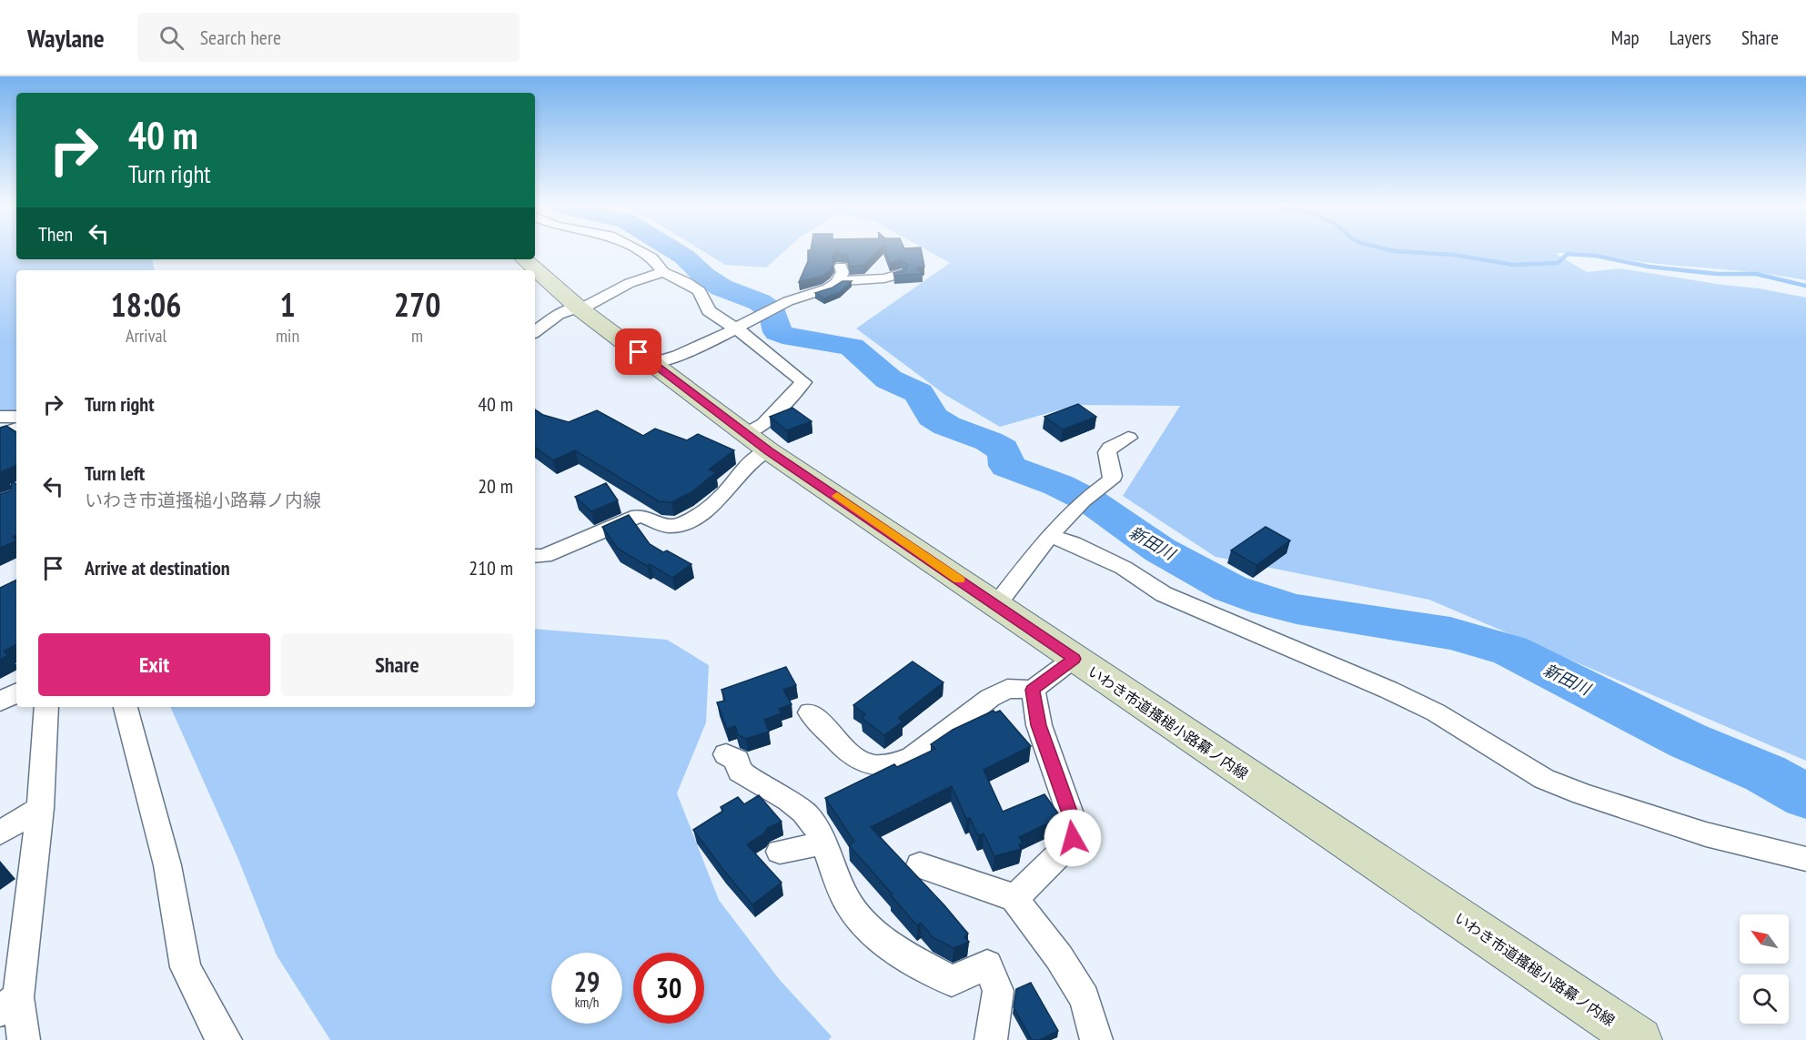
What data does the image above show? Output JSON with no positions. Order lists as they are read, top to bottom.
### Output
{
  "streets": {
    "street": ["いわき市道搔槌小路幕ノ内線"]
  },
  "water": ["新田川"],
  "north": "top left",
  "page": {
    "header": "Waylane",
    "search": "Search here",
    "nav": ["Map", "Layers", "Share"],
    "turn": ["40 m", "Turn right"],
    "then": "Then",
    "eta": [
      "18:06",
      "Arrival",
      "1",
      "min",
      "270",
      "m"
    ],
    "list": [
      {
        "name": "Turn right",
        "value": "40 m"
      },
      {
        "name": "Turn left",
        "note": "いわき市道搔槌小路幕ノ内線",
        "value": "20 m"
      },
      {
        "name": "Arrive at destination",
        "value": "210 m"
      }
    ],
    "buttons": ["Exit", "Share"],
    "speed": "29 km/h",
    "limit": "30"
  }
}
